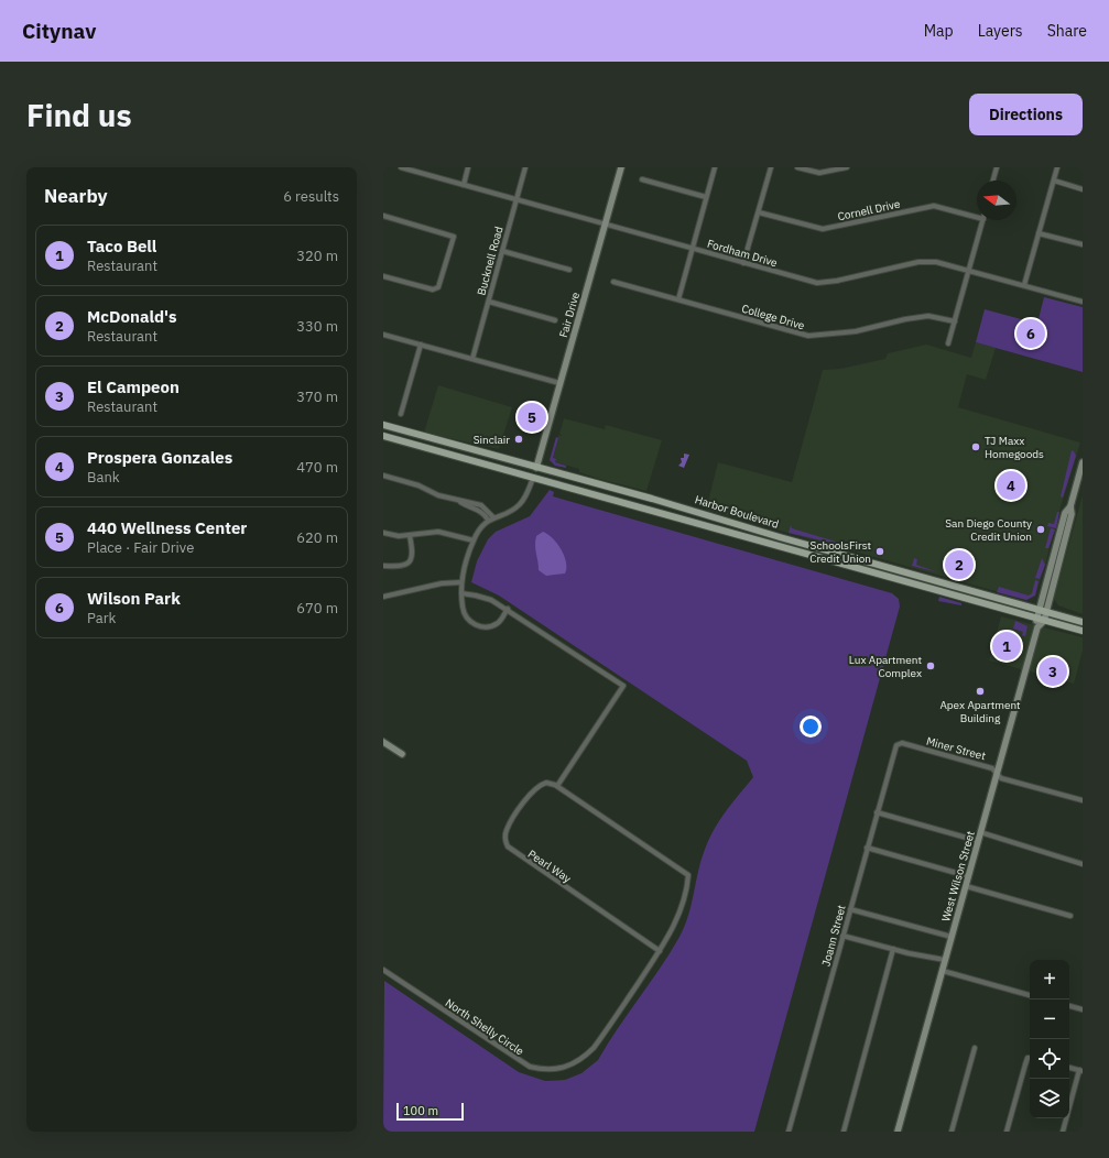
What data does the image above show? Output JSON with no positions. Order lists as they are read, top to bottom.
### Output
{
  "streets": {
    "main road": ["Harbor Boulevard"],
    "street": [
      "Cornell Drive",
      "Fordham Drive",
      "Bucknell Road",
      "Fair Drive",
      "College Drive",
      "Miner Street",
      "Pearl Way",
      "West Wilson Street",
      "Joann Street",
      "North Shelly Circle"
    ]
  },
  "crossings": [
    ["Fordham Drive", "Bucknell Road"],
    ["Fordham Drive", "Fair Drive"],
    ["Fair Drive", "Harbor Boulevard"],
    ["Harbor Boulevard", "West Wilson Street"],
    ["Miner Street", "West Wilson Street"],
    ["Miner Street", "Joann Street"],
    ["Pearl Way", "North Shelly Circle"]
  ],
  "places": [
    "Sinclair",
    "TJ Maxx Homegoods",
    "San Diego County Credit Union",
    "SchoolsFirst Credit Union",
    "Lux Apartment Complex",
    "Apex Apartment Building"
  ],
  "scale_bar": "100 m",
  "north": "left",
  "page": {
    "header": "Citynav",
    "nav": ["Map", "Layers", "Share"],
    "buttons": "Directions",
    "title": "Find us",
    "heading": ["Nearby", "6 results"],
    "list": [
      {
        "mark": "1",
        "name": "Taco Bell",
        "note": "Restaurant",
        "value": "320 m"
      },
      {
        "mark": "2",
        "name": "McDonald's",
        "note": "Restaurant",
        "value": "330 m"
      },
      {
        "mark": "3",
        "name": "El Campeon",
        "note": "Restaurant",
        "value": "370 m"
      },
      {
        "mark": "4",
        "name": "Prospera Gonzales",
        "note": "Bank",
        "value": "470 m"
      },
      {
        "mark": "5",
        "name": "440 Wellness Center",
        "note": "Place · Fair Drive",
        "value": "620 m"
      },
      {
        "mark": "6",
        "name": "Wilson Park",
        "note": "Park",
        "value": "670 m"
      }
    ],
    "pins": [
      "6",
      "5",
      "4",
      "2",
      "1",
      "3"
    ],
    "map_buttons": ["+", "−"],
    "scale": "100 m"
  }
}
